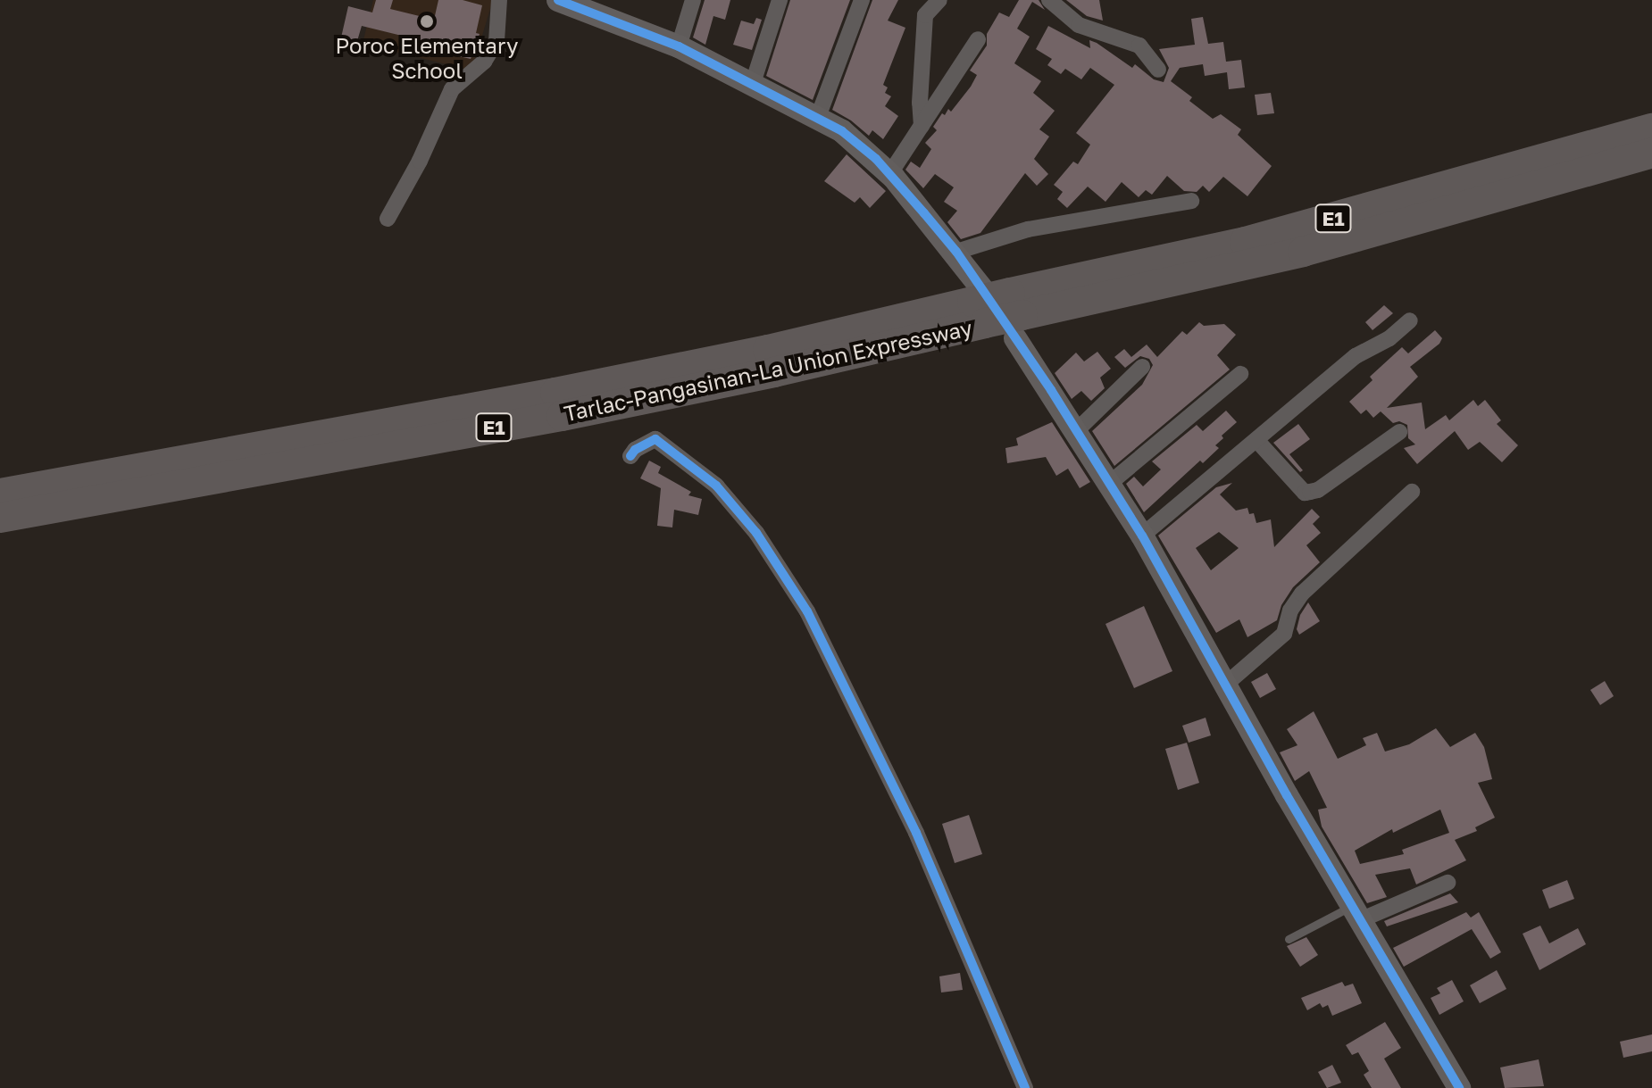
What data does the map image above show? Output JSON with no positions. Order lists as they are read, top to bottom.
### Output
{
  "streets": {
    "highway": ["E1", "Tarlac-Pangasinan-La Union Expressway"]
  },
  "places": ["Poroc Elementary School"]
}
